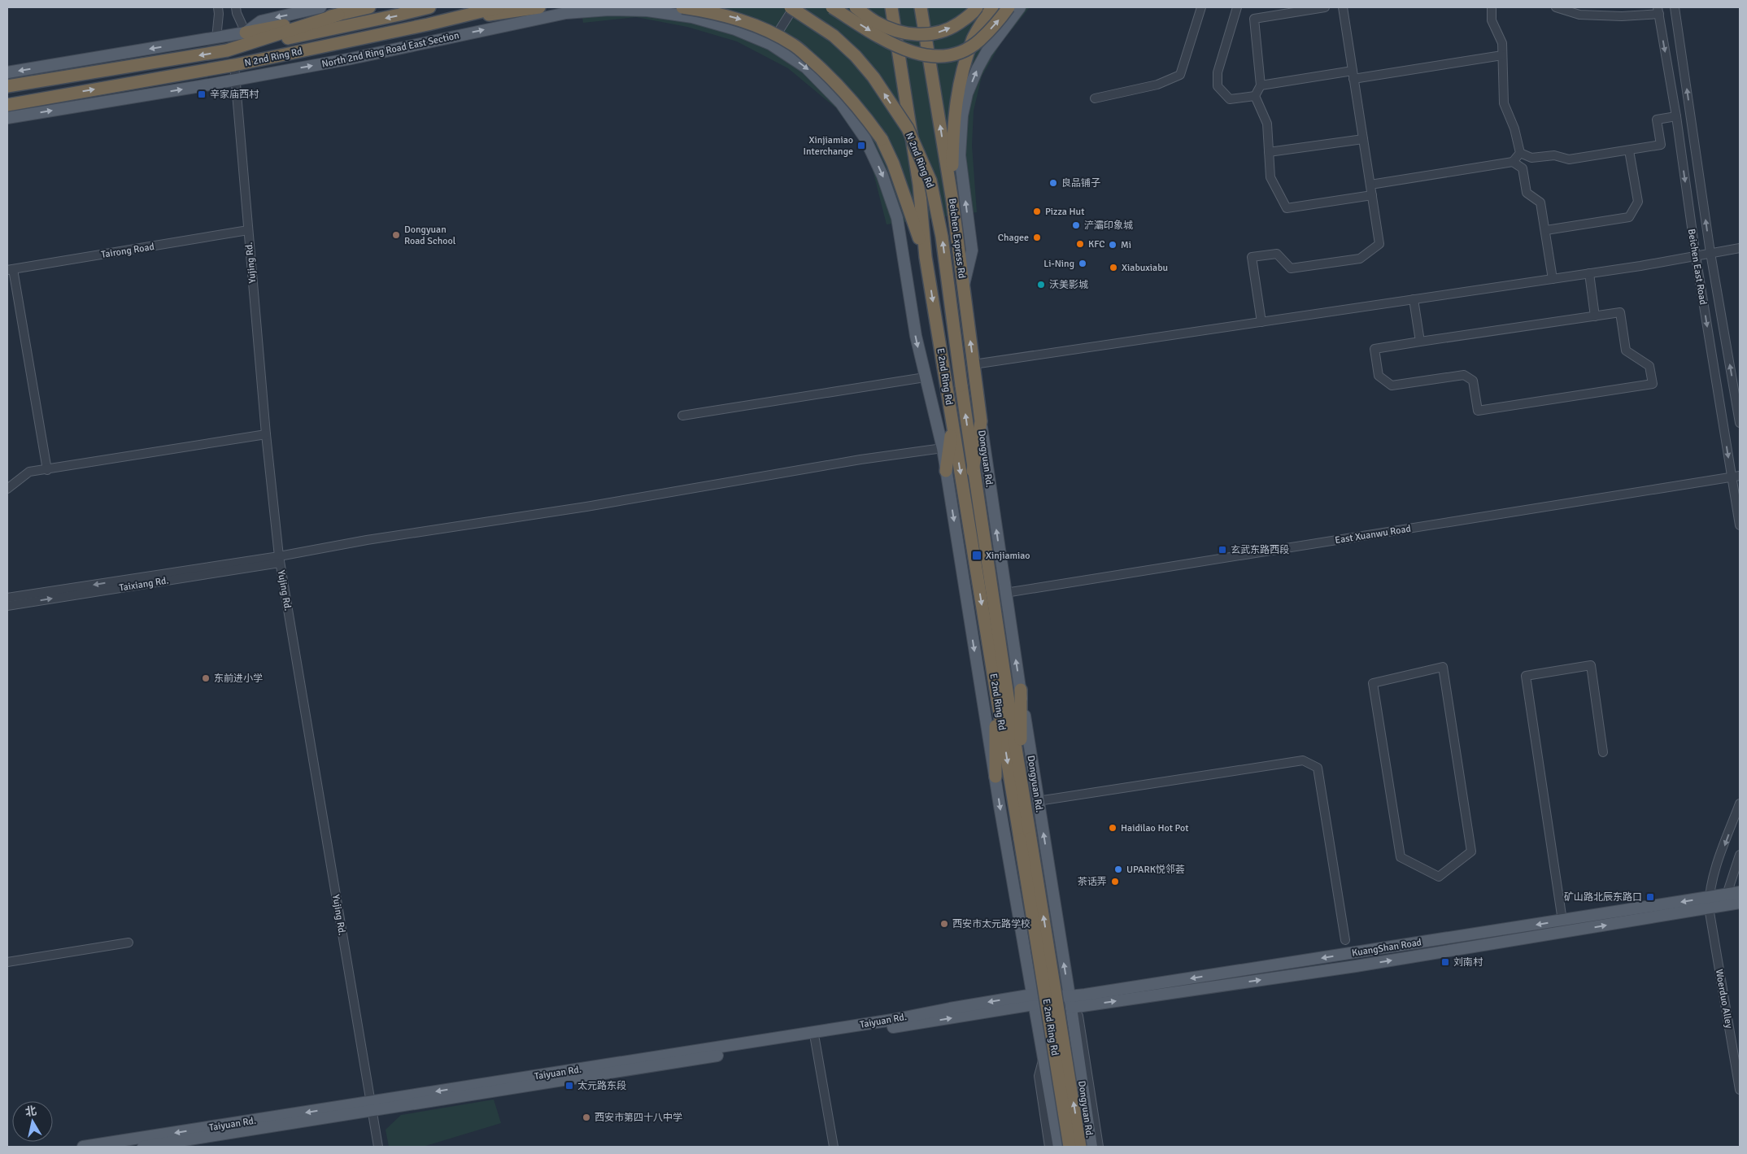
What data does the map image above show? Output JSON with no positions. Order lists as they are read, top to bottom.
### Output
{
  "streets": {
    "highway": ["N 2nd Ring Rd", "Beichen Express Rd", "E 2nd Ring Rd"],
    "main road": [
      "North 2nd Ring Road East Section",
      "Dongyuan Rd.",
      "KuangShan Road",
      "Taiyuan Rd."
    ],
    "street": [
      "Tairong Road",
      "Yujing Rd.",
      "Beichen East Road",
      "East Xuanwu Road",
      "Taixiang Rd.",
      "Woerduo Alley"
    ]
  },
  "crossings": [
    ["North 2nd Ring Road East Section", "Yujing Rd."],
    ["N 2nd Ring Rd", "Yujing Rd."],
    ["N 2nd Ring Rd", "E 2nd Ring Rd"],
    ["Beichen Express Rd", "E 2nd Ring Rd"],
    ["Beichen Express Rd", "Dongyuan Rd."],
    ["Tairong Road", "Yujing Rd."],
    ["Yujing Rd.", "Taixiang Rd."],
    ["Yujing Rd.", "Taiyuan Rd."],
    ["Beichen East Road", "East Xuanwu Road"],
    ["Dongyuan Rd.", "East Xuanwu Road"],
    ["Dongyuan Rd.", "KuangShan Road"],
    ["KuangShan Road", "Woerduo Alley"],
    ["KuangShan Road", "Taiyuan Rd."]
  ],
  "one_way": ["North 2nd Ring Road East Section"],
  "places": {
    "transit": [
      "辛家庙西村",
      "Xinjiamiao Interchange",
      "玄武东路西段",
      "Xinjiamiao",
      "矿山路北辰东路口",
      "刘南村",
      "太元路东段"
    ],
    "other": [
      "良品铺子",
      "Pizza Hut",
      "浐灞印象城",
      "Dongyuan Road School",
      "Chagee",
      "KFC",
      "Mi",
      "Li-Ning",
      "Xiabuxiabu",
      "沃美影城",
      "东前进小学",
      "Haidilao Hot Pot",
      "UPARK悦邻荟",
      "茶话弄",
      "西安市太元路学校",
      "西安市第四十八中学"
    ]
  },
  "north": "top"
}
